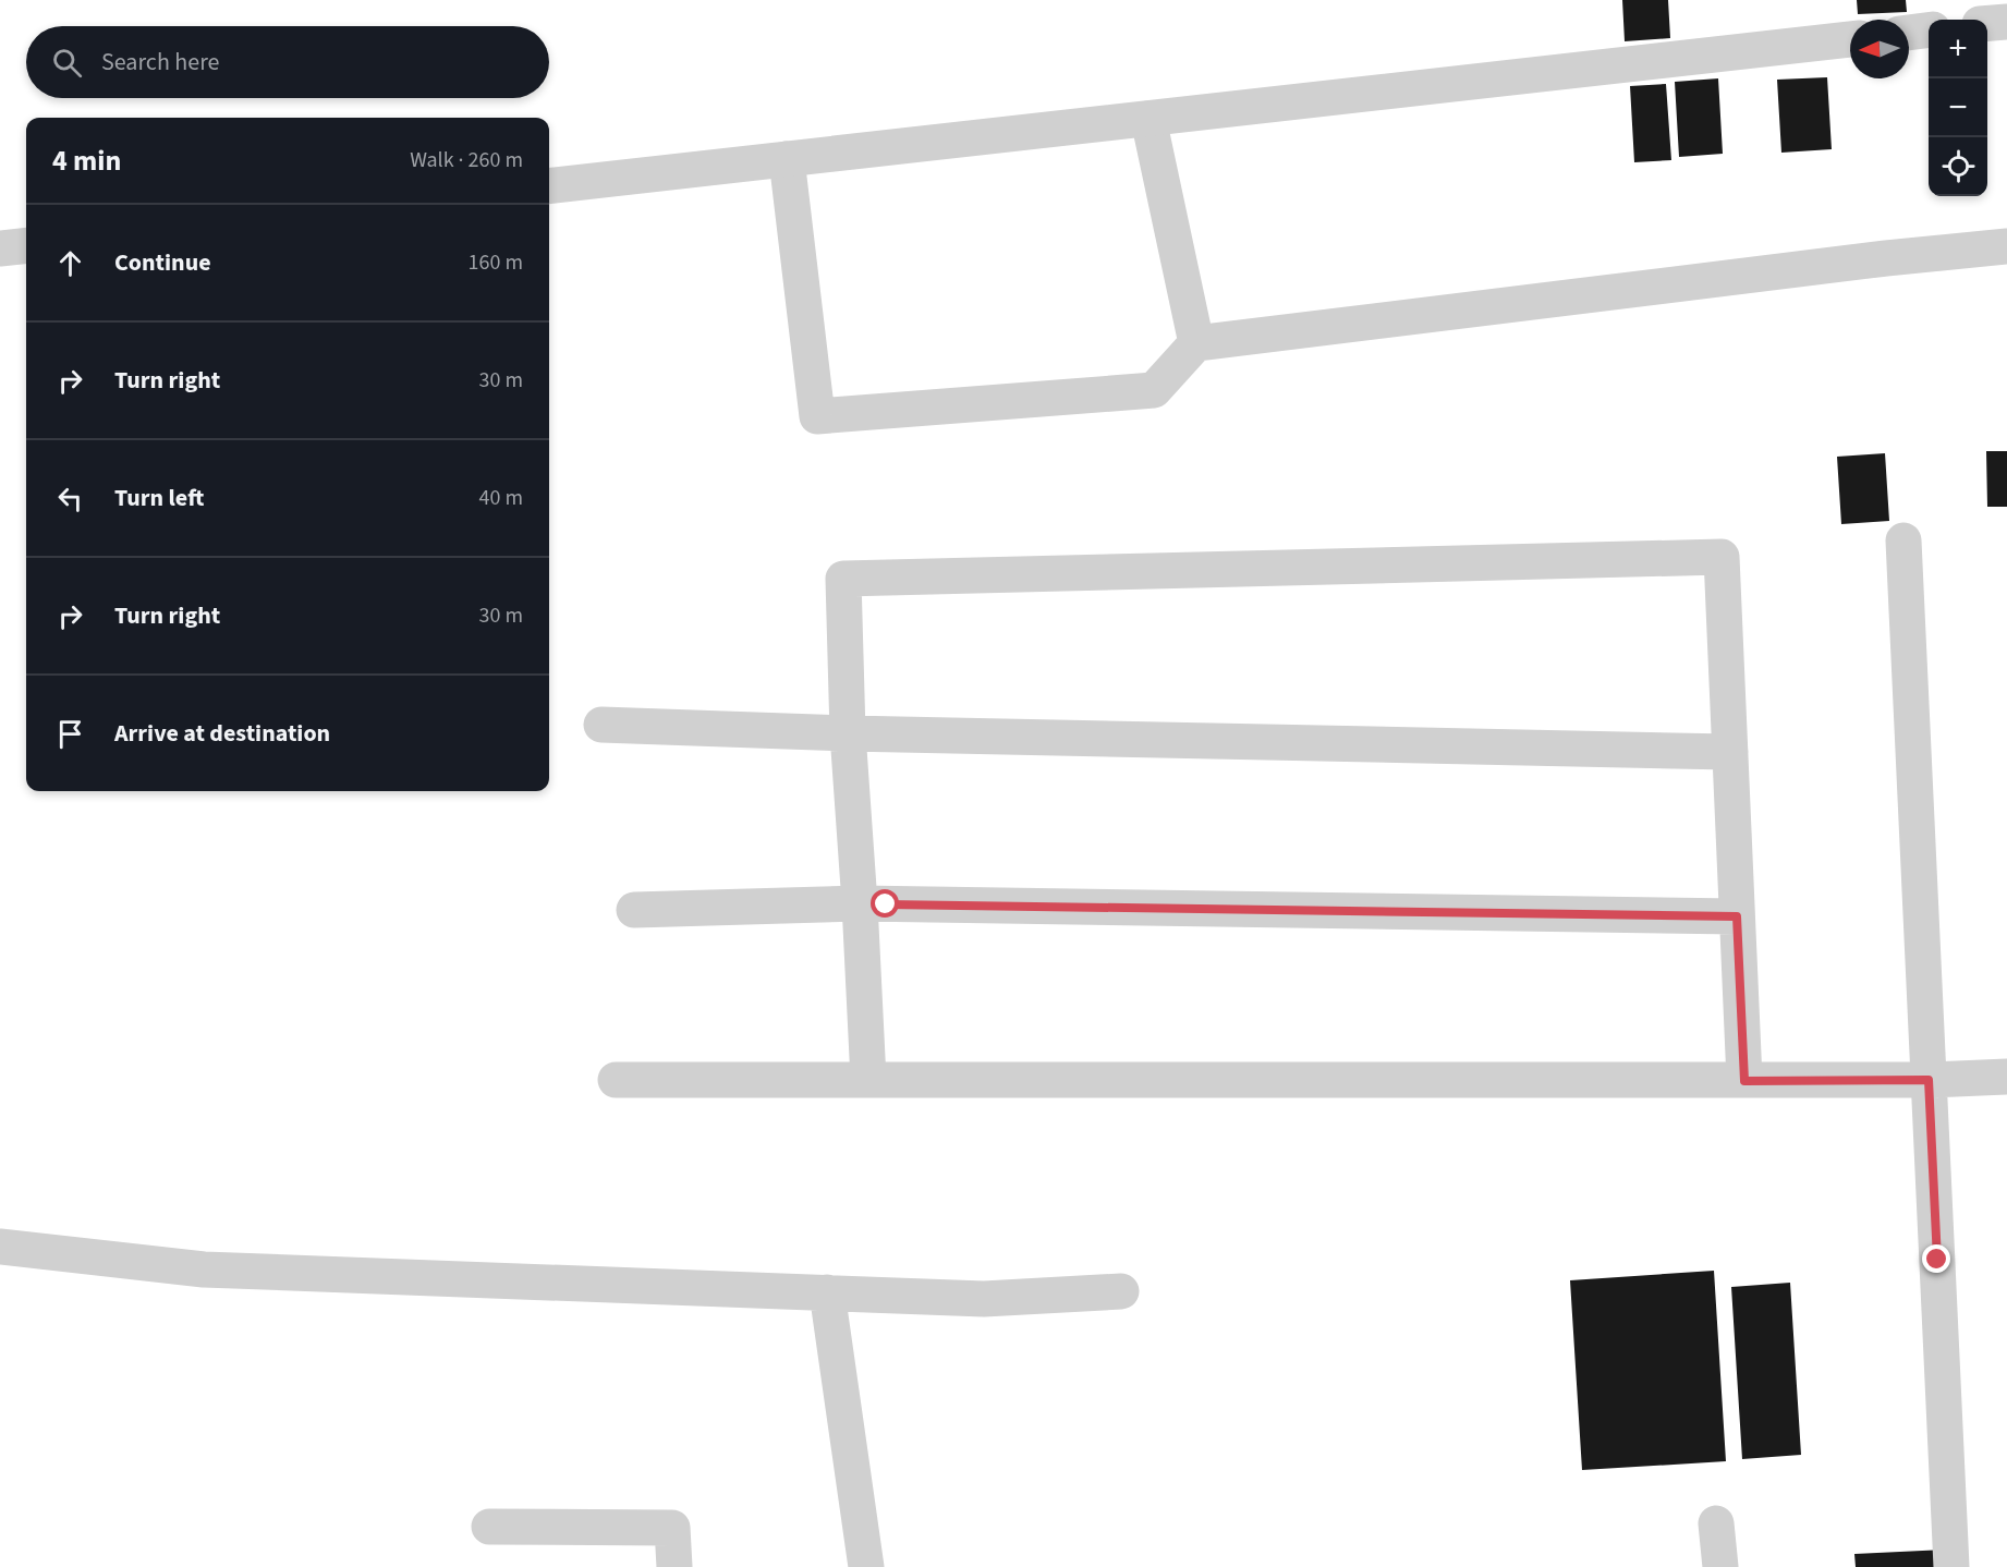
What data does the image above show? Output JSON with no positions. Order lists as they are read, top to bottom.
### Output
{
  "north": "left",
  "page": {
    "map_buttons": ["+", "−"],
    "search": "Search here",
    "heading": ["4 min", "Walk · 260 m"],
    "list": [
      ["Continue", "160 m"],
      ["Turn right", "30 m"],
      ["Turn left", "40 m"],
      ["Turn right", "30 m"],
      "Arrive at destination"
    ]
  }
}
